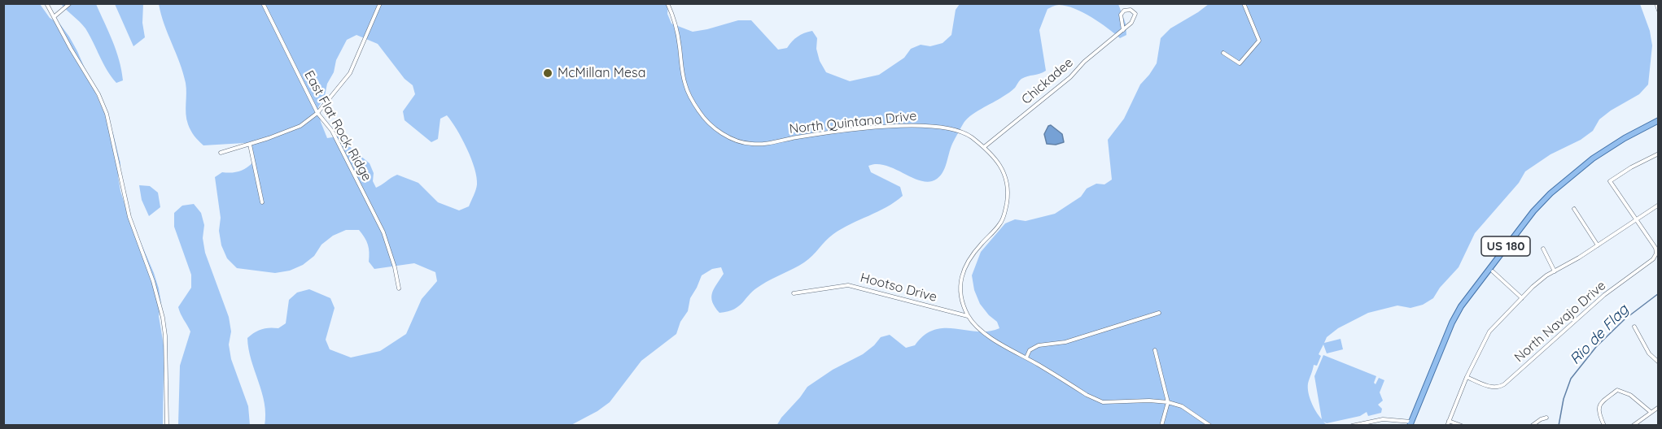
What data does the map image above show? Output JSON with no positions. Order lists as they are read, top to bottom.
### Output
{
  "streets": {
    "main road": ["US 180"],
    "street": [
      "Chickadee",
      "North Quintana Drive",
      "East Flat Rock Ridge",
      "Hootso Drive",
      "North Navajo Drive"
    ]
  },
  "crossings": [
    ["Chickadee", "North Quintana Drive"],
    ["North Quintana Drive", "Hootso Drive"]
  ],
  "water": ["Rio de Flag"],
  "places": ["McMillan Mesa"]
}
